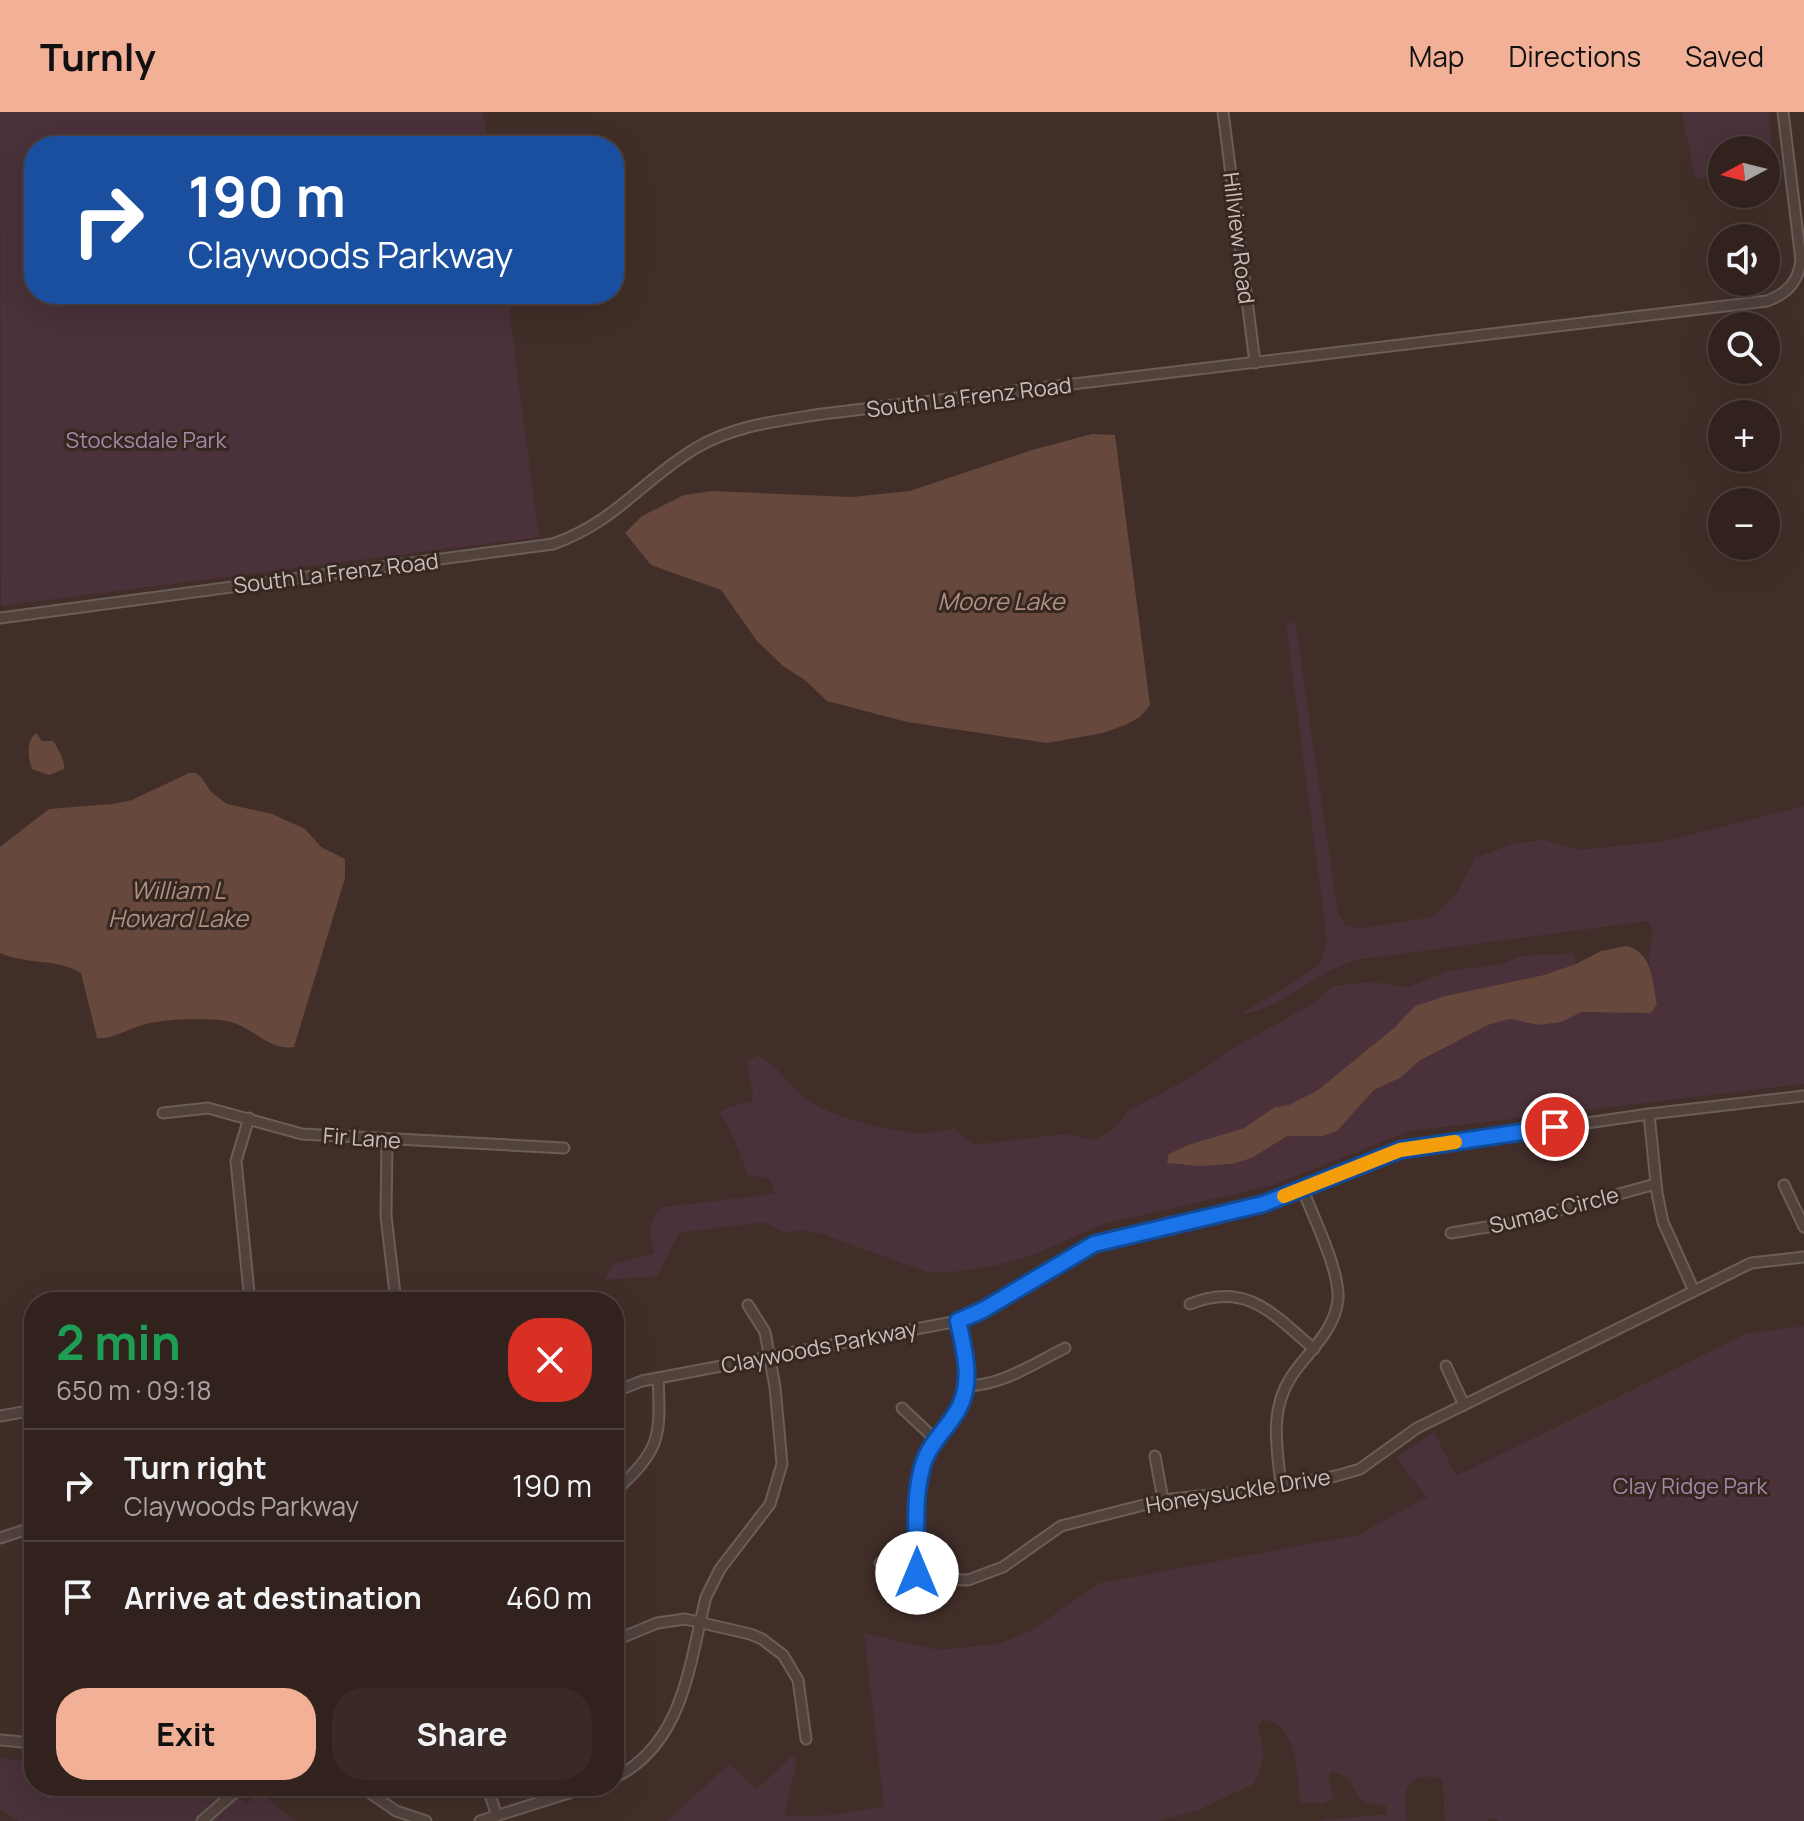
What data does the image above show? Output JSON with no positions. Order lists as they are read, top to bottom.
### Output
{
  "streets": {
    "street": [
      "Hillview Road",
      "South La Frenz Road",
      "Fir Lane",
      "Sumac Circle",
      "Claywoods Parkway",
      "Honeysuckle Drive"
    ]
  },
  "crossings": [
    ["Hillview Road", "South La Frenz Road"]
  ],
  "water": ["Moore Lake", "William L Howard Lake"],
  "parks": ["Stocksdale Park", "Clay Ridge Park"],
  "north": "left",
  "page": {
    "header": "Turnly",
    "nav": ["Map", "Directions", "Saved"],
    "map_buttons": ["+", "−"],
    "turn": ["190 m", "Claywoods Parkway"],
    "heading": ["2 min", "650 m · 09:18"],
    "list": [
      {
        "name": "Turn right",
        "note": "Claywoods Parkway",
        "value": "190 m"
      },
      {
        "name": "Arrive at destination",
        "value": "460 m"
      }
    ],
    "buttons": ["Exit", "Share"]
  }
}
